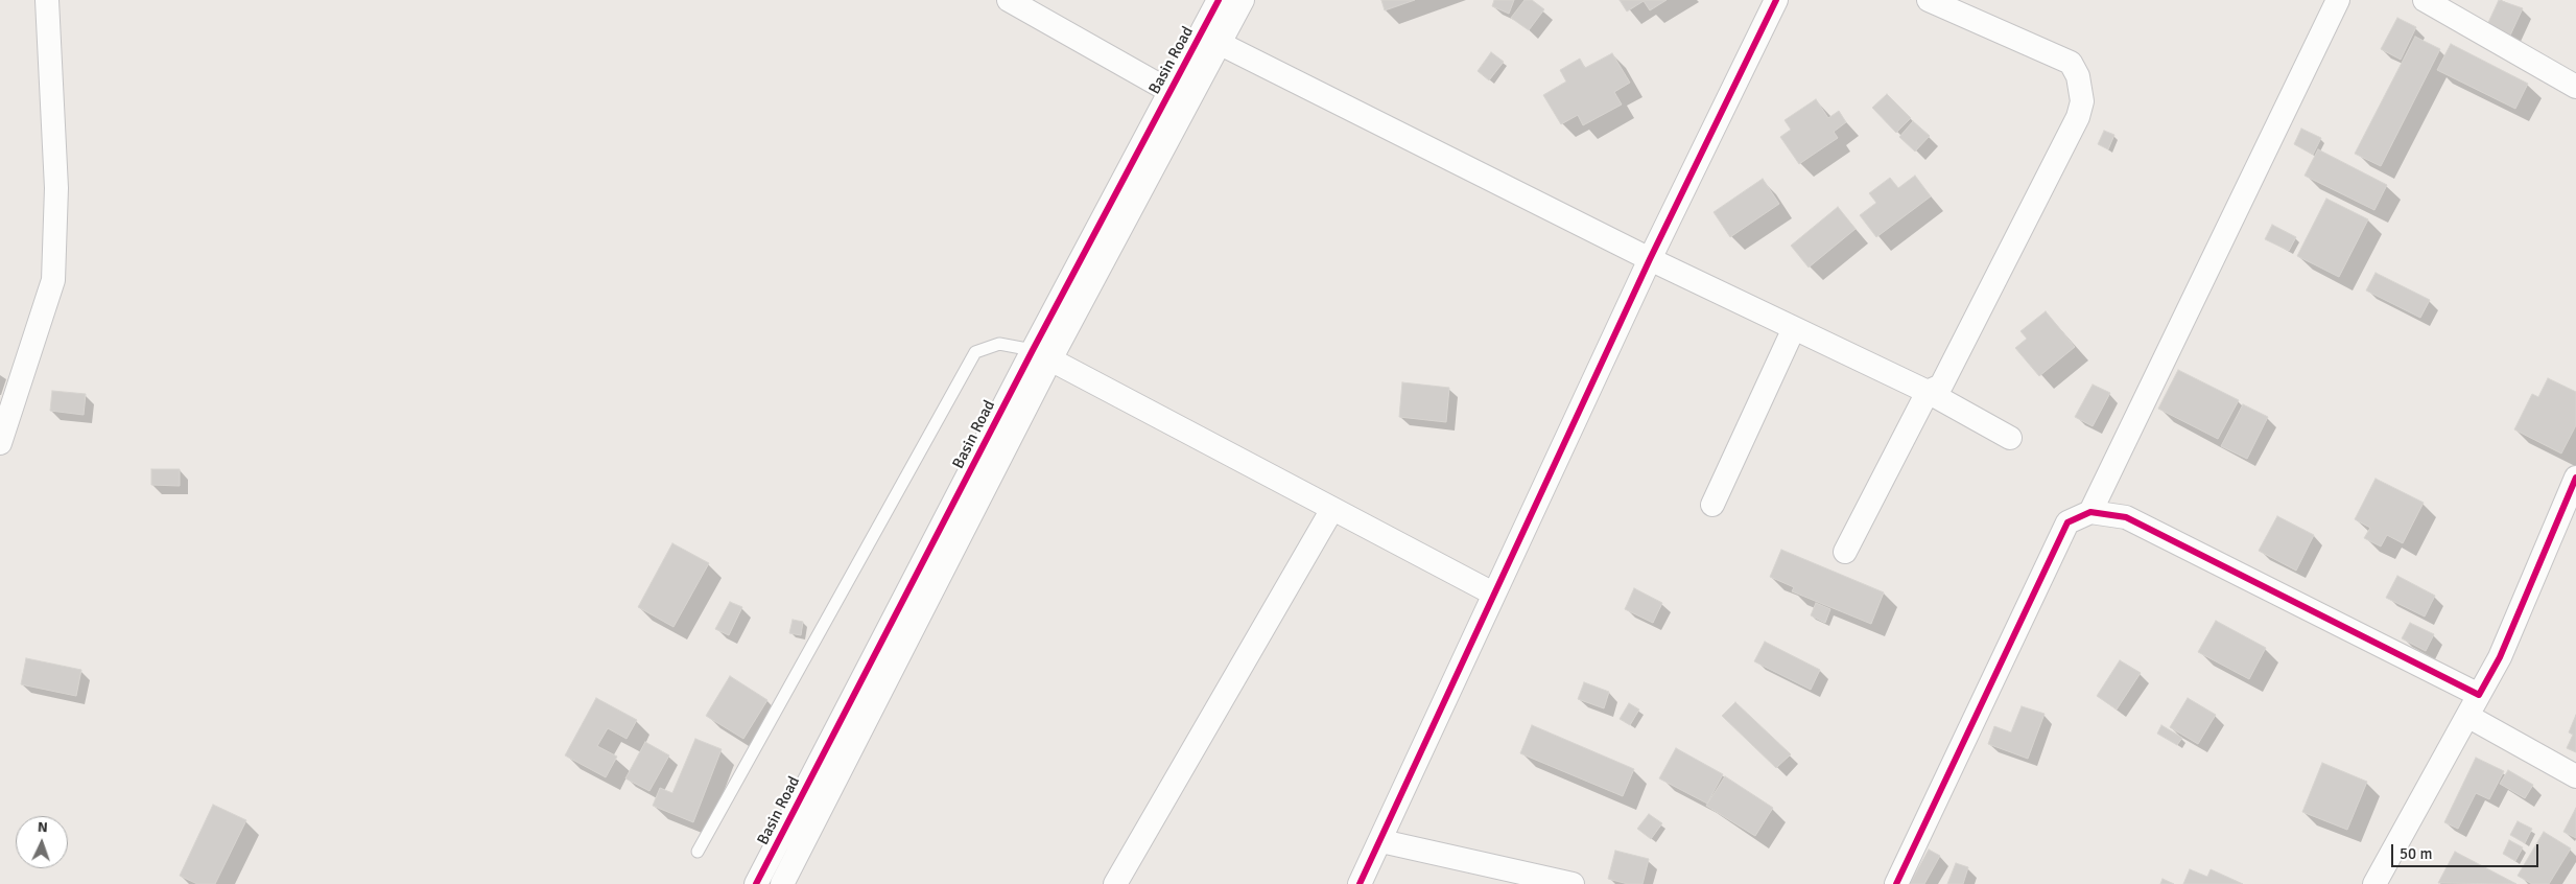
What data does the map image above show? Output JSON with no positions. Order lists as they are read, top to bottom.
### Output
{
  "streets": {
    "street": ["Basin Road"]
  },
  "scale_bar": "50 m",
  "north": "top"
}
